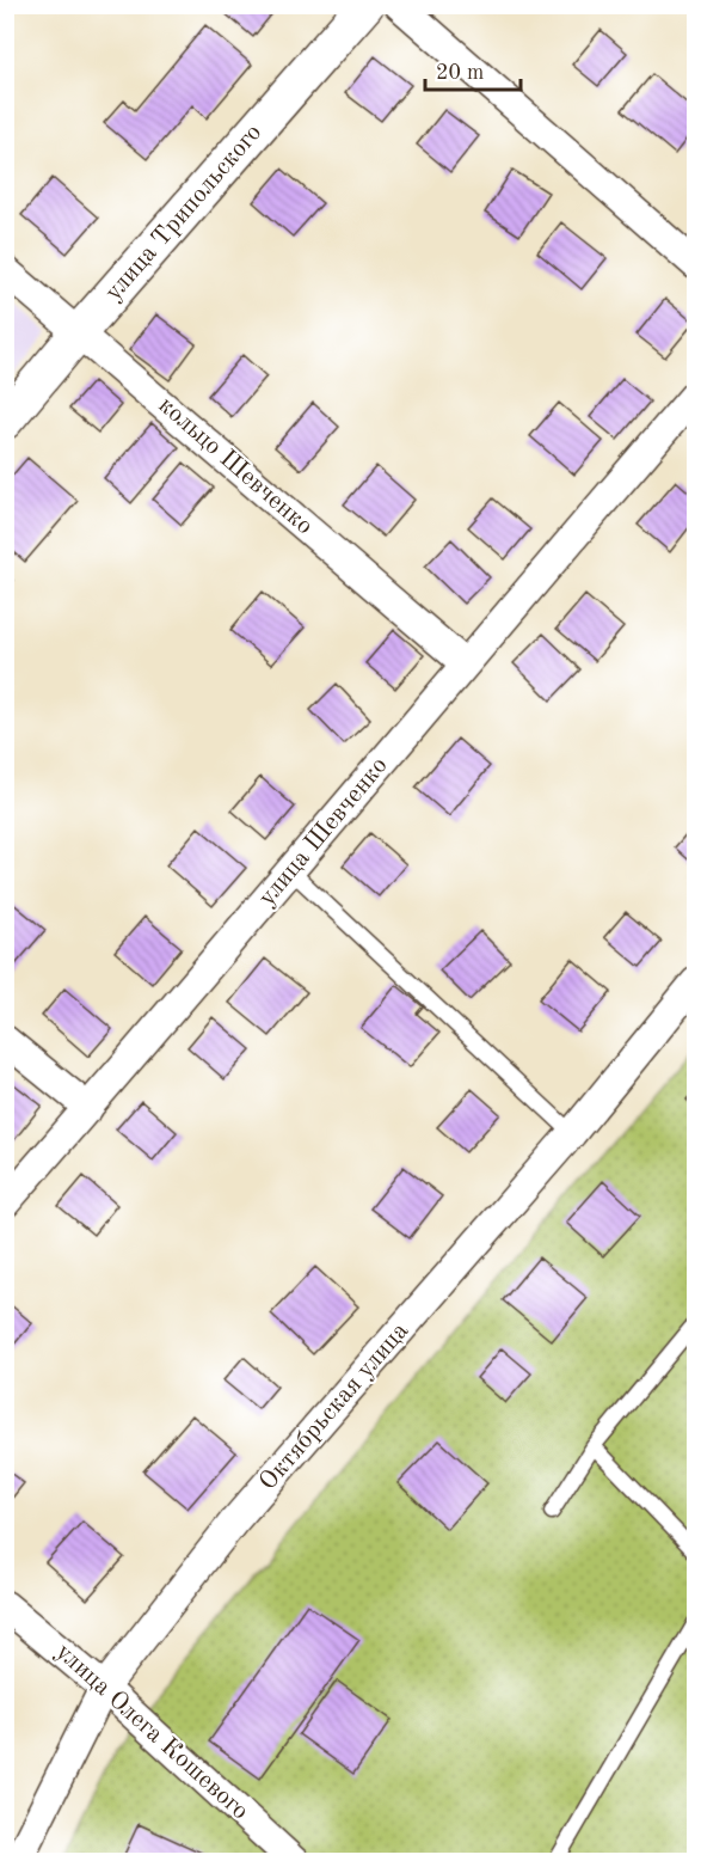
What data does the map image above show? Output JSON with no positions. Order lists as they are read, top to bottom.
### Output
{
  "streets": {
    "street": [
      "улица Трипольского",
      "кольцо Шевченко",
      "улица Шевченко",
      "Октябрьская улица",
      "улица Олега Кошевого"
    ]
  },
  "crossings": [
    ["улица Трипольского", "кольцо Шевченко"],
    ["кольцо Шевченко", "улица Шевченко"],
    ["Октябрьская улица", "улица Олега Кошевого"]
  ],
  "scale_bar": "20 m"
}
